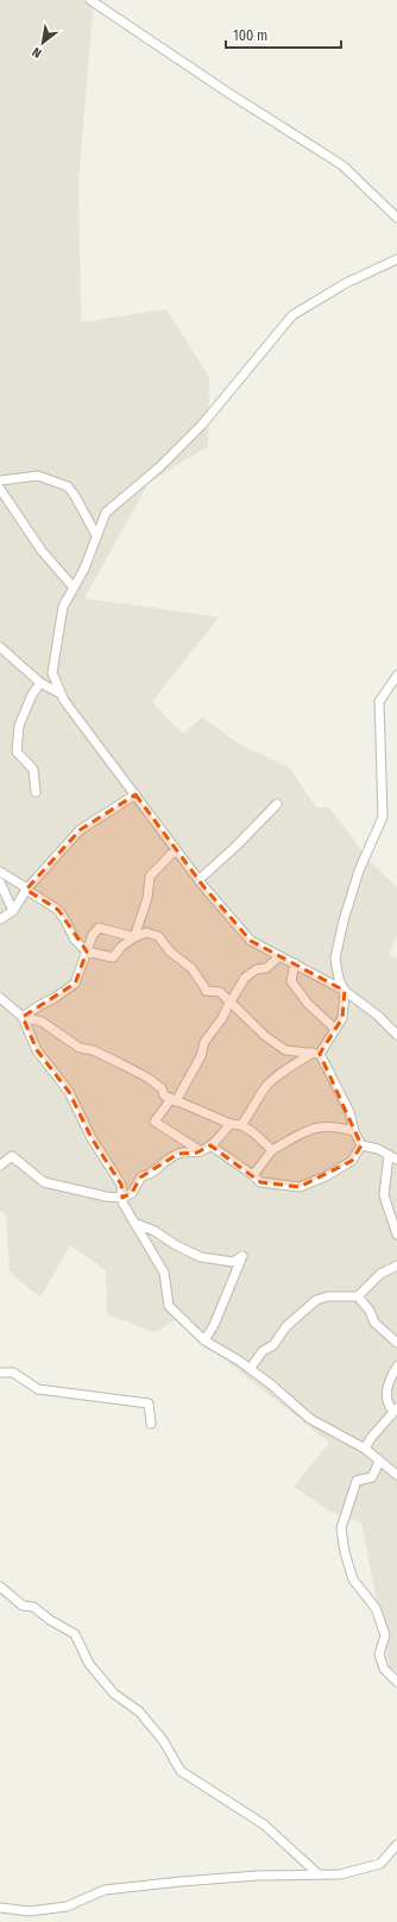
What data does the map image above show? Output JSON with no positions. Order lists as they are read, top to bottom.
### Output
{
  "scale_bar": "100 m",
  "north": "bottom left"
}
